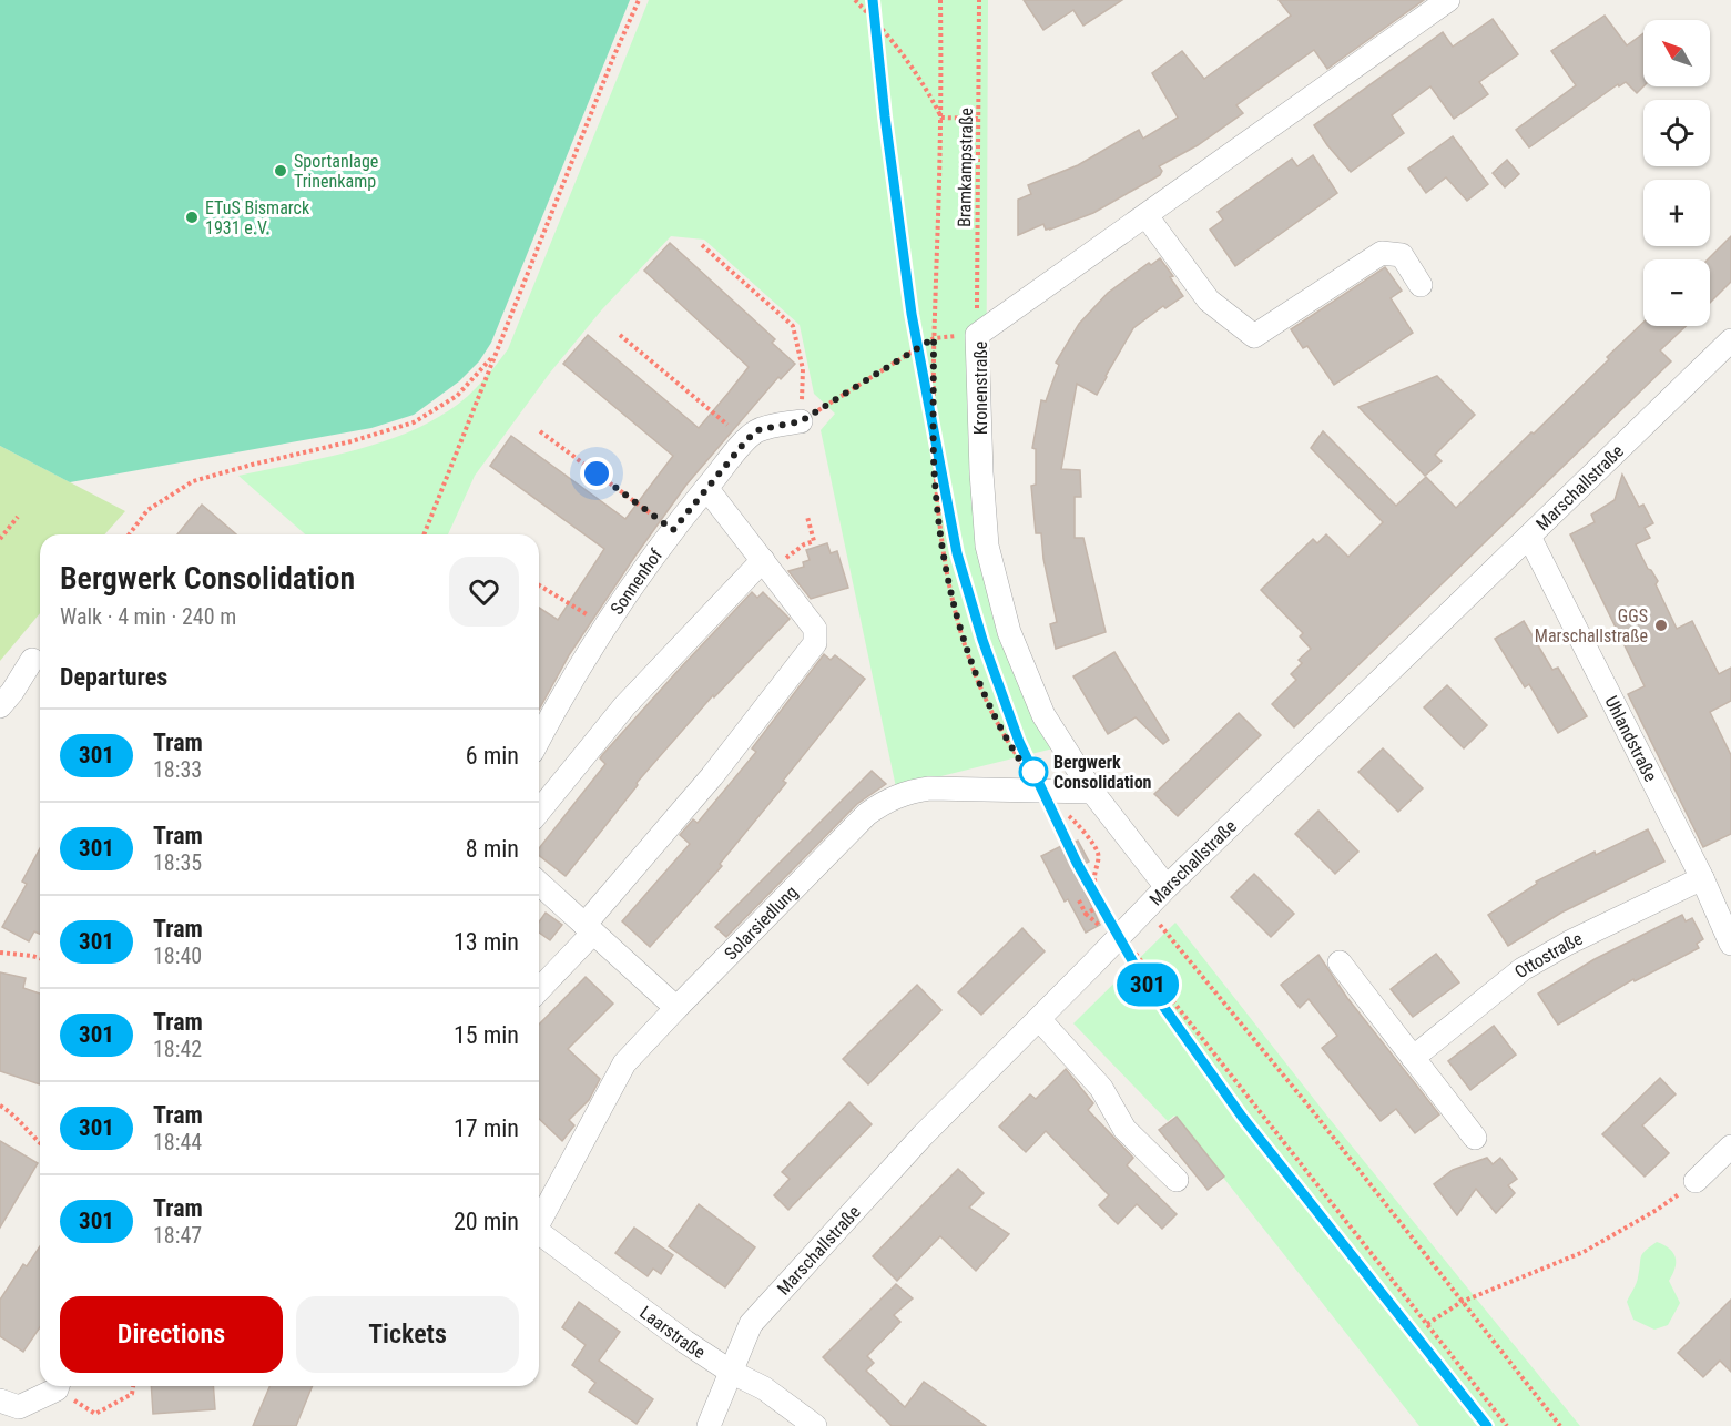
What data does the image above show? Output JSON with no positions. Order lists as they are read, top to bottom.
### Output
{
  "streets": {
    "street": [
      "Kronenstraße",
      "Marschallstraße",
      "Sonnenhof",
      "Uhlandstraße",
      "Solarsiedlung",
      "Ottostraße",
      "Laarstraße"
    ],
    "path": ["Bramkampstraße"]
  },
  "crossings": [
    ["Bramkampstraße", "Kronenstraße"],
    ["Kronenstraße", "Marschallstraße"],
    ["Kronenstraße", "Solarsiedlung"],
    ["Marschallstraße", "Uhlandstraße"],
    ["Marschallstraße", "Laarstraße"],
    ["Uhlandstraße", "Ottostraße"]
  ],
  "places": [
    "Sportanlage Trinenkamp",
    "ETuS Bismarck 1931 e.V.",
    "GGS Marschallstraße",
    "Bergwerk Consolidation"
  ],
  "lines": ["tram line 301"],
  "north": "top left",
  "page": {
    "on_map": "301",
    "map_buttons": ["+", "−"],
    "heading": [
      ["Bergwerk Consolidation", "Walk · 4 min · 240 m"],
      "Departures"
    ],
    "list": [
      {
        "mark": "301",
        "name": "Tram",
        "note": "18:33",
        "value": "6 min"
      },
      {
        "mark": "301",
        "name": "Tram",
        "note": "18:35",
        "value": "8 min"
      },
      {
        "mark": "301",
        "name": "Tram",
        "note": "18:40",
        "value": "13 min"
      },
      {
        "mark": "301",
        "name": "Tram",
        "note": "18:42",
        "value": "15 min"
      },
      {
        "mark": "301",
        "name": "Tram",
        "note": "18:44",
        "value": "17 min"
      },
      {
        "mark": "301",
        "name": "Tram",
        "note": "18:47",
        "value": "20 min"
      }
    ],
    "buttons": ["Directions", "Tickets"]
  }
}
